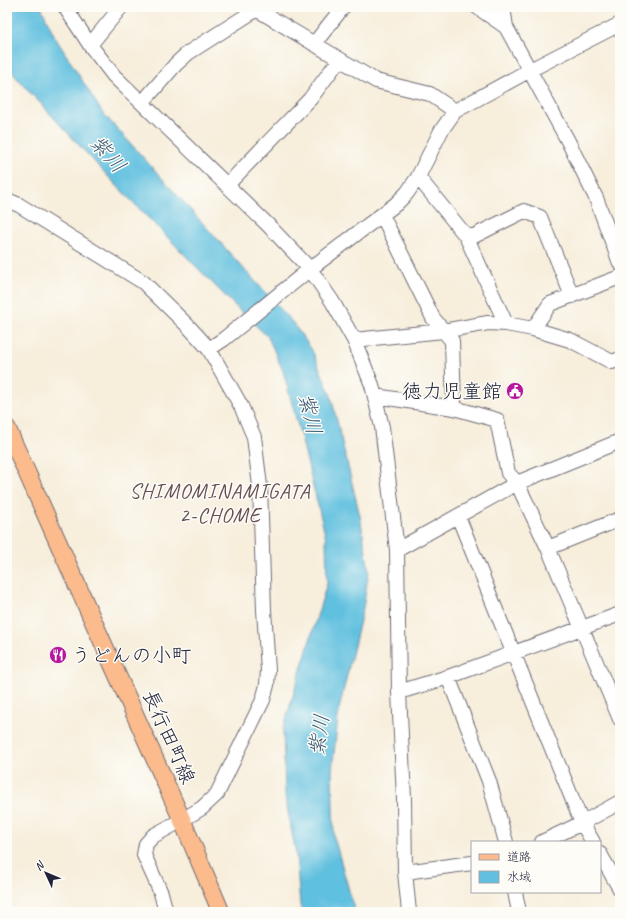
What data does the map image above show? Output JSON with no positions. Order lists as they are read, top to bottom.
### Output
{
  "streets": {
    "main road": ["長行田町線"]
  },
  "districts": ["SHIMOMINAMIGATA 2-CHOME"],
  "water": ["紫川"],
  "places": {
    "public building": ["徳力児童館"],
    "restaurant": ["うどんの小町"]
  },
  "legend": ["道路", "水域"],
  "north": "top left"
}
